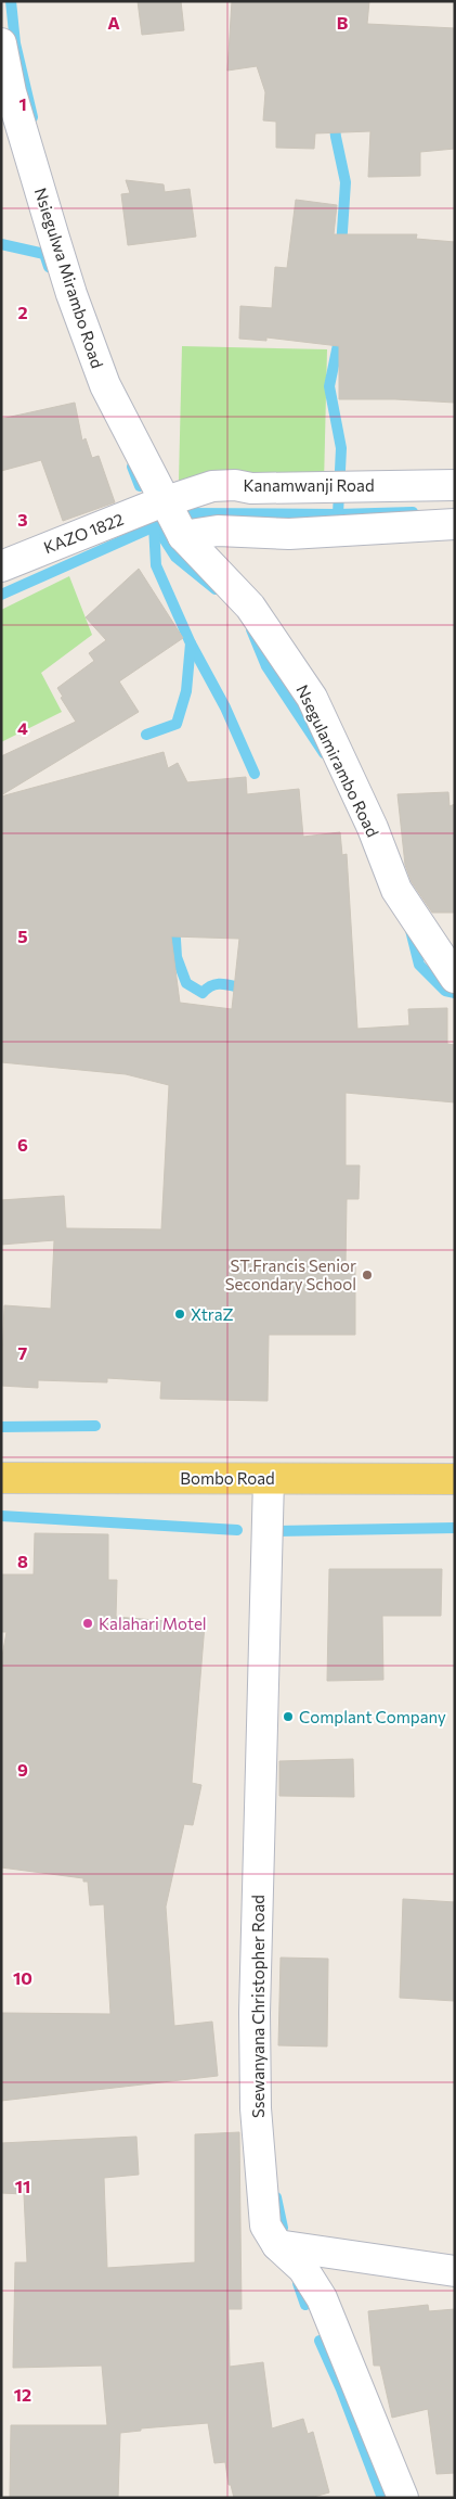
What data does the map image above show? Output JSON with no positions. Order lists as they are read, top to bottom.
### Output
{
  "streets": {
    "main road": ["Bombo Road"],
    "street": [
      "Nsiegulwa Mirambo Road",
      "Kanamwanji Road",
      "KAZO 1822",
      "Nsegulamirambo Road",
      "Ssewanyana Christopher Road"
    ]
  },
  "crossings": [
    ["Nsiegulwa Mirambo Road", "Kanamwanji Road"],
    ["Nsiegulwa Mirambo Road", "KAZO 1822"],
    ["Nsiegulwa Mirambo Road", "Nsegulamirambo Road"],
    ["Kanamwanji Road", "KAZO 1822"],
    ["Kanamwanji Road", "Nsegulamirambo Road"],
    ["KAZO 1822", "Nsegulamirambo Road"],
    ["Bombo Road", "Ssewanyana Christopher Road"]
  ],
  "places": [
    "ST.Francis Senior Secondary School",
    "XtraZ",
    "Kalahari Motel",
    "Complant Company"
  ],
  "grid": {
    "columns": ["A", "B"],
    "rows": [
      "1",
      "2",
      "3",
      "4",
      "5",
      "6",
      "7",
      "8",
      "9",
      "10",
      "11",
      "12"
    ]
  }
}
